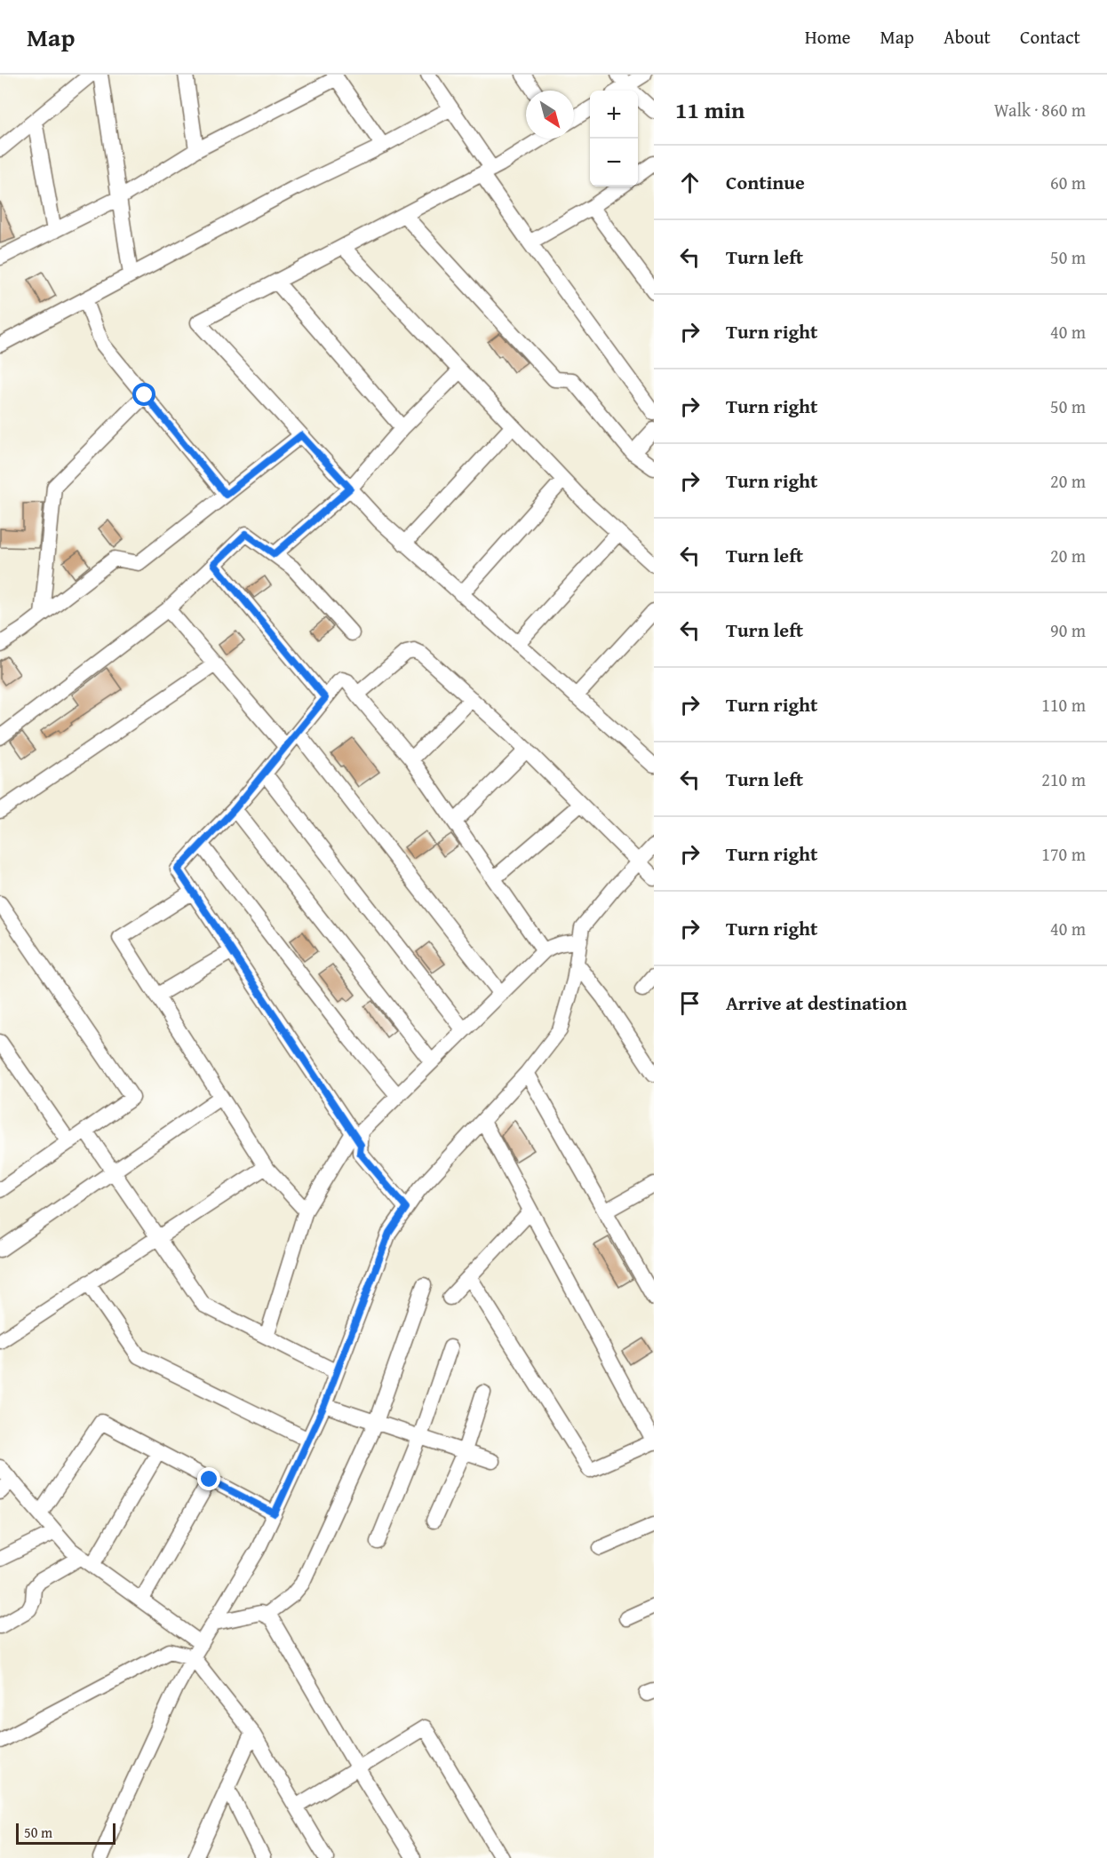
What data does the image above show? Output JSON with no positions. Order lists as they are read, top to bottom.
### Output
{
  "scale_bar": "50 m",
  "north": "bottom right",
  "page": {
    "header": "Map",
    "nav": [
      "Home",
      "Map",
      "About",
      "Contact"
    ],
    "heading": ["11 min", "Walk · 860 m"],
    "map_buttons": ["+", "−"],
    "list": [
      ["Continue", "60 m"],
      ["Turn left", "50 m"],
      ["Turn right", "40 m"],
      ["Turn right", "50 m"],
      ["Turn right", "20 m"],
      ["Turn left", "20 m"],
      ["Turn left", "90 m"],
      ["Turn right", "110 m"],
      ["Turn left", "210 m"],
      ["Turn right", "170 m"],
      ["Turn right", "40 m"],
      "Arrive at destination"
    ],
    "scale": "50 m"
  }
}
